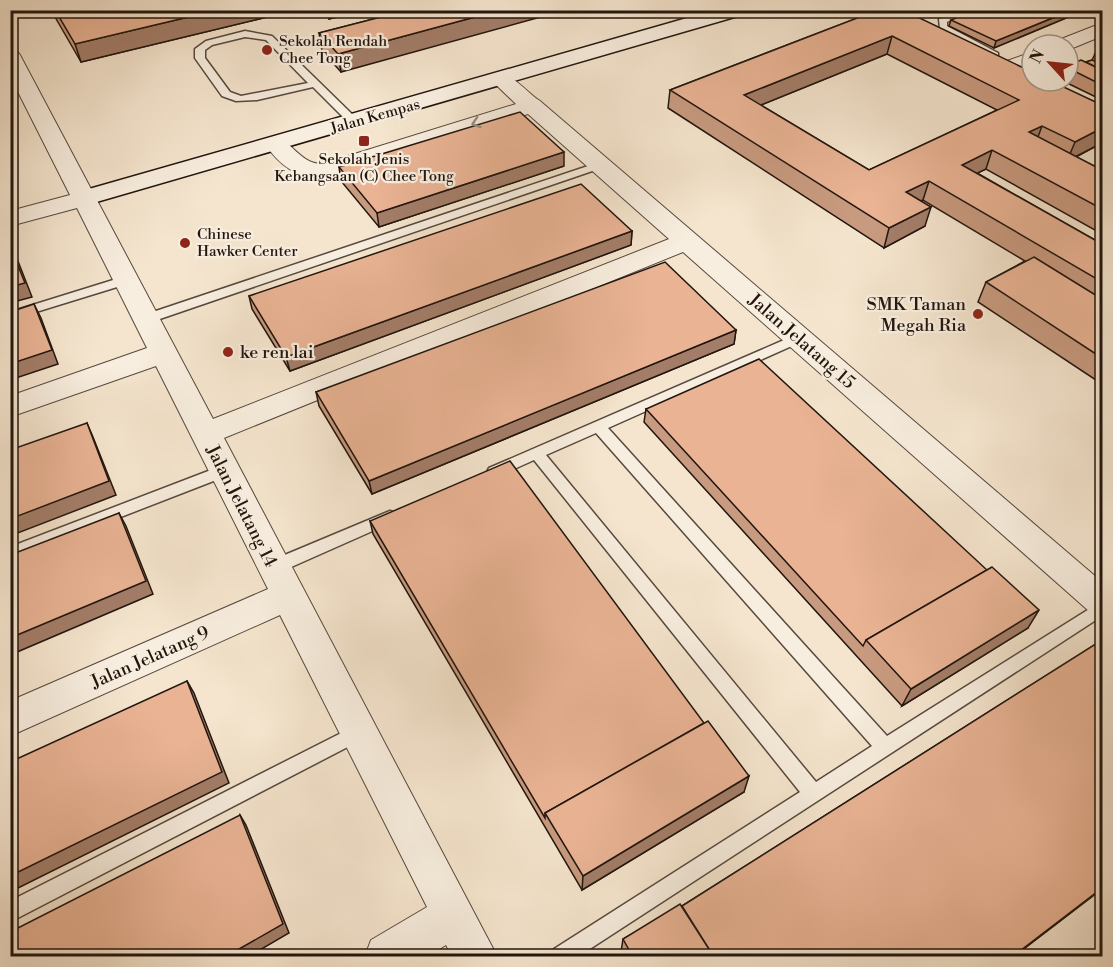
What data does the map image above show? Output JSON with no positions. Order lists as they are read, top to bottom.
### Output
{
  "streets": {
    "street": [
      "Jalan Kempas",
      "Jalan Jelatang 15",
      "Jalan Jelatang 14",
      "Jalan Jelatang 9"
    ]
  },
  "crossings": [
    ["Jalan Kempas", "Jalan Jelatang 15"],
    ["Jalan Kempas", "Jalan Jelatang 14"],
    ["Jalan Jelatang 14", "Jalan Jelatang 9"]
  ],
  "places": {
    "other": [
      "Sekolah Rendah Chee Tong",
      "Chinese Hawker Center",
      "SMK Taman Megah Ria",
      "ke ren lai"
    ],
    "transit": ["Sekolah Jenis Kebangsaan (C) Chee Tong"]
  },
  "north": "top left"
}
